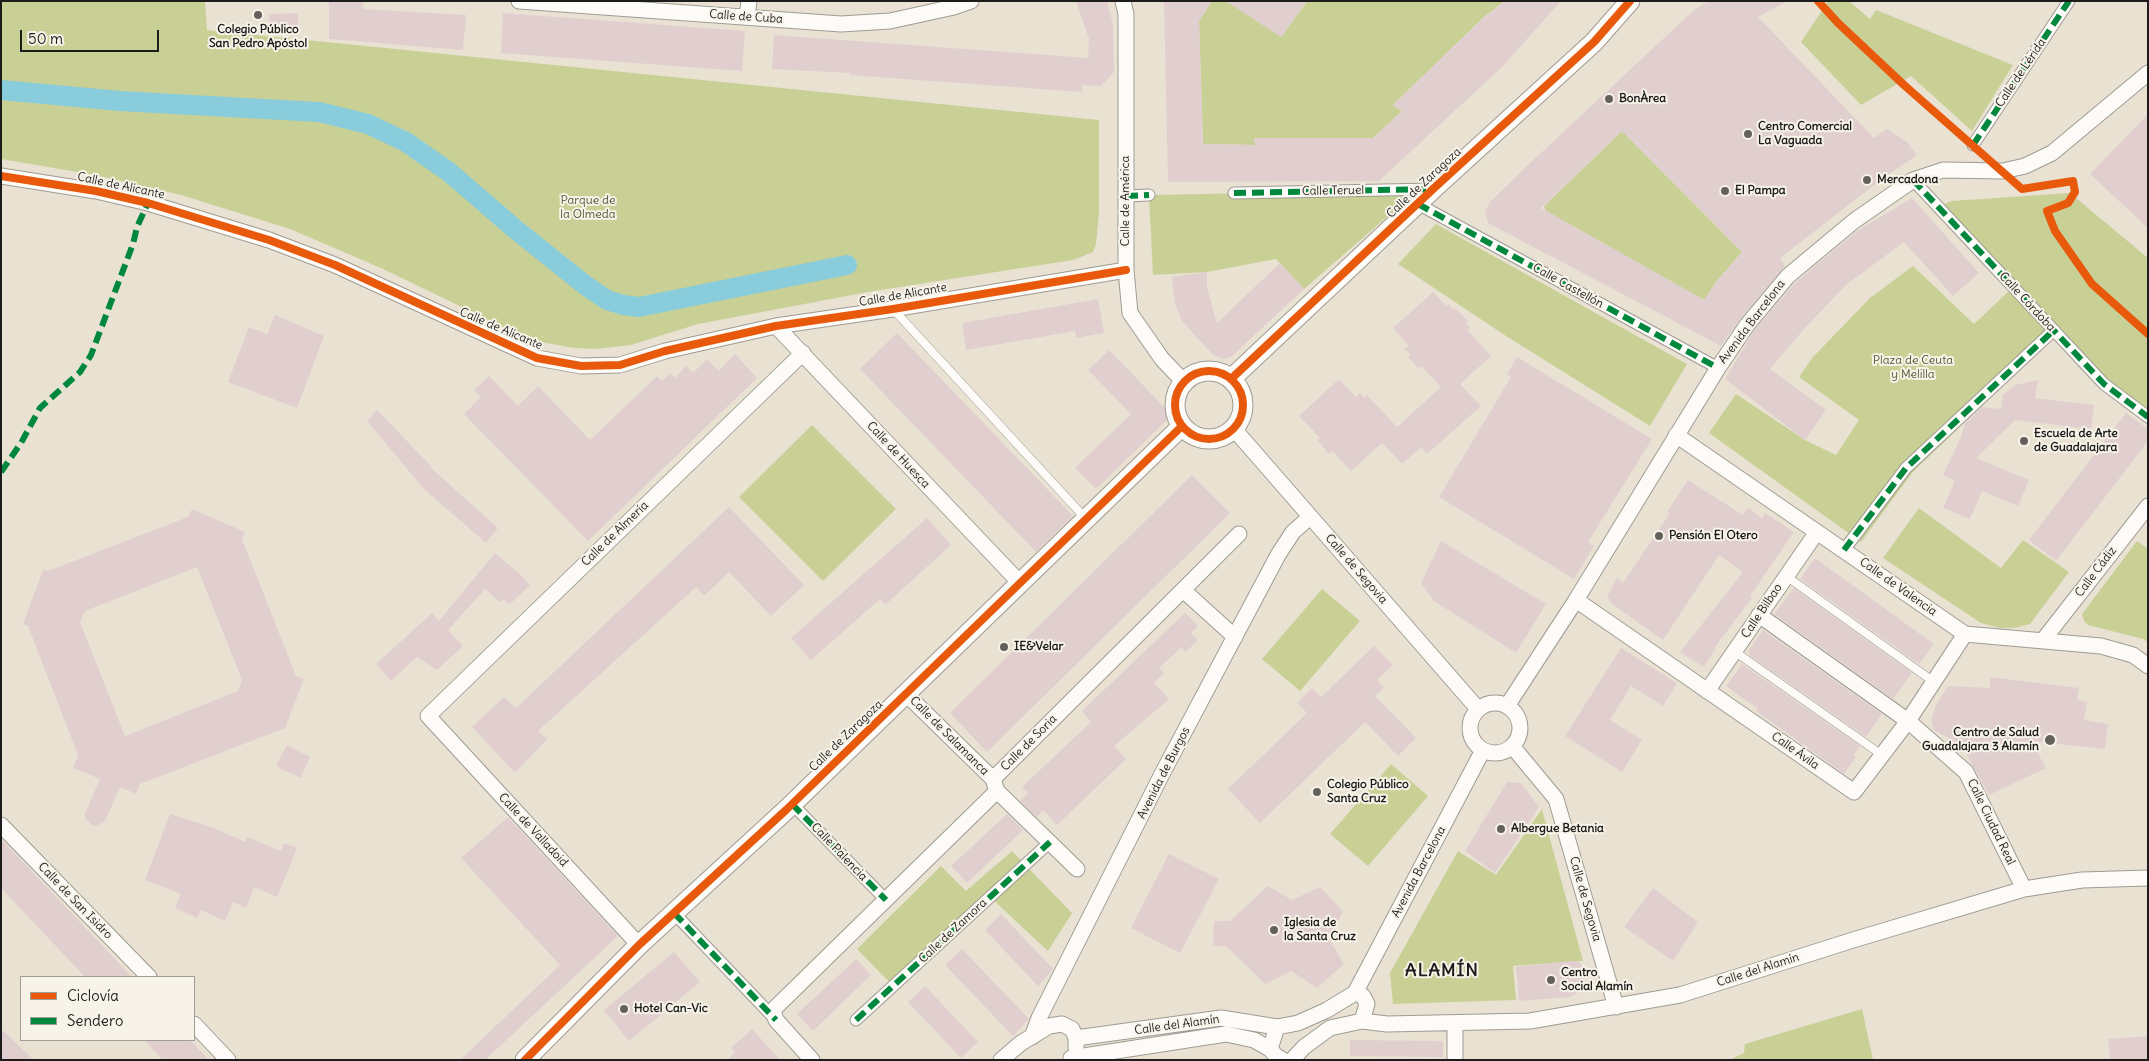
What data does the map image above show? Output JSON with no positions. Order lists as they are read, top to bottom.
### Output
{
  "streets": {
    "street": [
      "Calle de Cuba",
      "Calle de Lérida",
      "Calle de Zaragoza",
      "Calle de Alicante",
      "Calle Teruel",
      "Calle de América",
      "Calle Castellón",
      "Calle Córdoba",
      "Avenida Barcelona",
      "Calle de Huesca",
      "Calle de Almería",
      "Calle de Segovia",
      "Calle Cádiz",
      "Calle de Valencia",
      "Calle Bilbao",
      "Calle de Salamanca",
      "Calle de Soria",
      "Calle Ávila",
      "Avenida de Burgos",
      "Calle Ciudad Real",
      "Calle de Valladoid",
      "Calle Palencia",
      "Calle de San Isidro",
      "Calle de Zamora",
      "Calle del Alamín"
    ]
  },
  "crossings": [
    ["Calle de Zaragoza", "Calle Teruel"],
    ["Calle de Zaragoza", "Calle de América"],
    ["Calle de Zaragoza", "Calle Castellón"],
    ["Calle de Zaragoza", "Calle de Huesca"],
    ["Calle de Zaragoza", "Calle de Segovia"],
    ["Calle de Zaragoza", "Calle de Salamanca"],
    ["Calle de Zaragoza", "Calle de Valladoid"],
    ["Calle de Zaragoza", "Calle Palencia"],
    ["Calle de Alicante", "Calle de América"],
    ["Calle de Alicante", "Calle de Huesca"],
    ["Calle de América", "Calle de Segovia"],
    ["Calle Castellón", "Avenida Barcelona"],
    ["Calle Córdoba", "Avenida Barcelona"],
    ["Avenida Barcelona", "Calle de Segovia"],
    ["Avenida Barcelona", "Calle de Valencia"],
    ["Avenida Barcelona", "Calle Ávila"],
    ["Avenida Barcelona", "Calle del Alamín"],
    ["Calle de Huesca", "Calle de Almería"],
    ["Calle de Almería", "Calle de Valladoid"],
    ["Calle de Segovia", "Avenida de Burgos"],
    ["Calle de Segovia", "Calle del Alamín"],
    ["Calle de Valencia", "Calle Bilbao"],
    ["Calle de Valencia", "Calle Ávila"],
    ["Calle Bilbao", "Calle Ávila"],
    ["Calle Bilbao", "Calle Ciudad Real"],
    ["Calle de Salamanca", "Calle de Soria"],
    ["Calle de Salamanca", "Calle de Zamora"],
    ["Calle de Soria", "Calle Palencia"],
    ["Calle Ávila", "Calle Ciudad Real"],
    ["Calle Ciudad Real", "Calle del Alamín"]
  ],
  "districts": ["ALAMÍN"],
  "parks": ["Parque de la Olmeda", "Plaza de Ceuta y Melilla"],
  "places": [
    "Colegio Público San Pedro Apóstol",
    "BonÀrea",
    "Centro Comercial La Vaguada",
    "Mercadona",
    "El Pampa",
    "Escuela de Arte de Guadalajara",
    "Pensión El Otero",
    "IE&Velar",
    "Centro de Salud Guadalajara 3 Alamín",
    "Colegio Público Santa Cruz",
    "Albergue Betania",
    "Iglesia de la Santa Cruz",
    "Centro Social Alamín",
    "Hotel Can-Vic"
  ],
  "legend": ["Ciclovía", "Sendero"],
  "scale_bar": "50 m"
}
